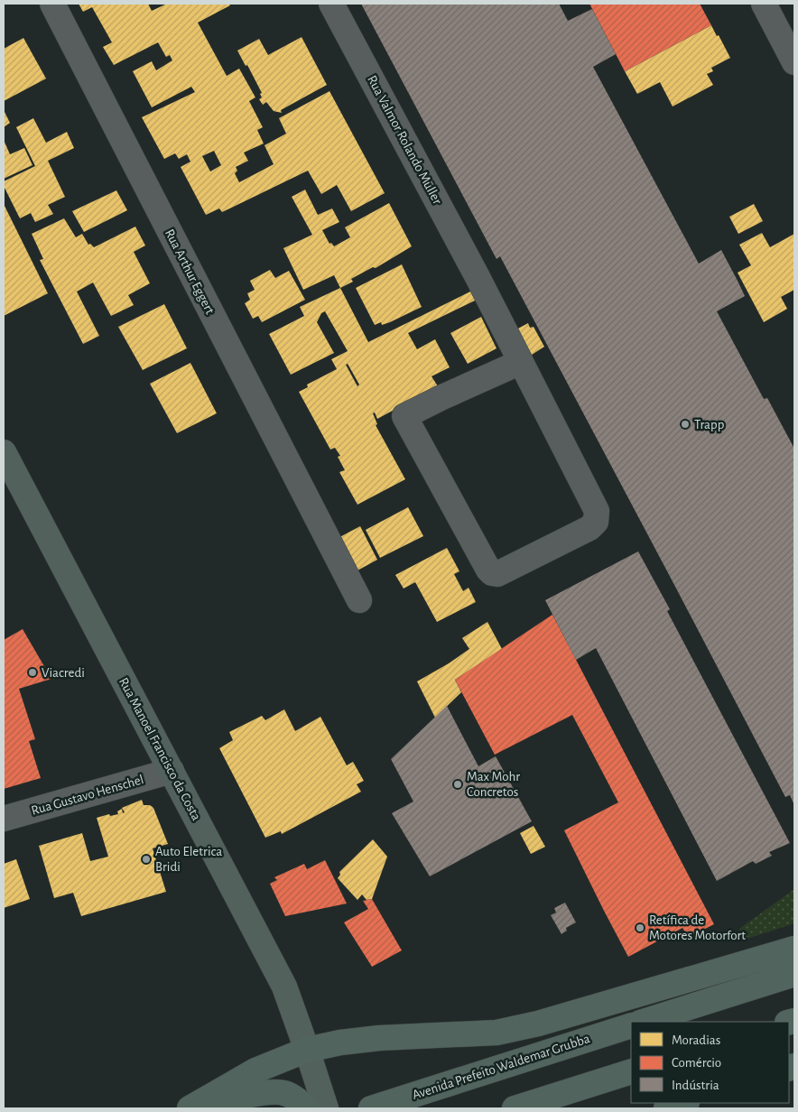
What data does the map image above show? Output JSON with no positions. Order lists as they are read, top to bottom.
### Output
{
  "streets": {
    "highway": ["Avenida Prefeito Waldemar Grubba"],
    "main road": ["Rua Manoel Francisco da Costa"],
    "street": ["Rua Valmor Rolando Müller", "Rua Arthur Eggert", "Rua Gustavo Henschel"]
  },
  "crossings": [
    ["Rua Manoel Francisco da Costa", "Rua Gustavo Henschel"]
  ],
  "places": [
    "Trapp",
    "Viacredi",
    "Max Mohr Concretos",
    "Auto Eletrica Bridi",
    "Retífica de Motores Motorfort"
  ],
  "legend": ["Moradias", "Comércio", "Indústria"]
}
